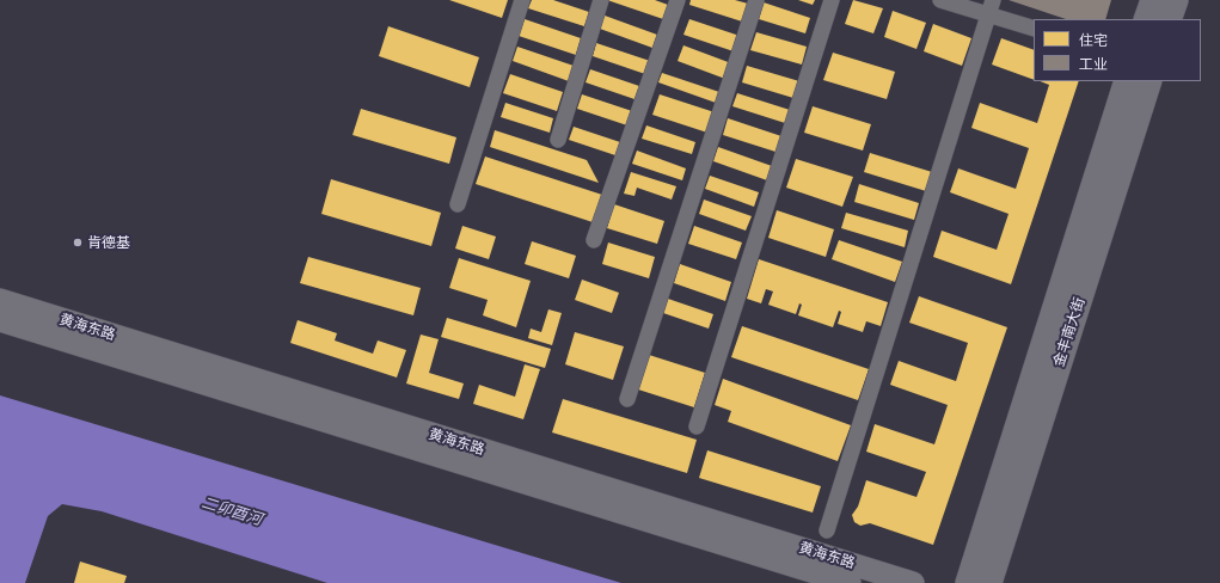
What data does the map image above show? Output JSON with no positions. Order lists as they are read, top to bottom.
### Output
{
  "streets": {
    "main road": ["黄海东路", "金丰南大街"]
  },
  "water": ["二卯酉河"],
  "places": ["肯德基"],
  "legend": ["住宅", "工业"]
}
